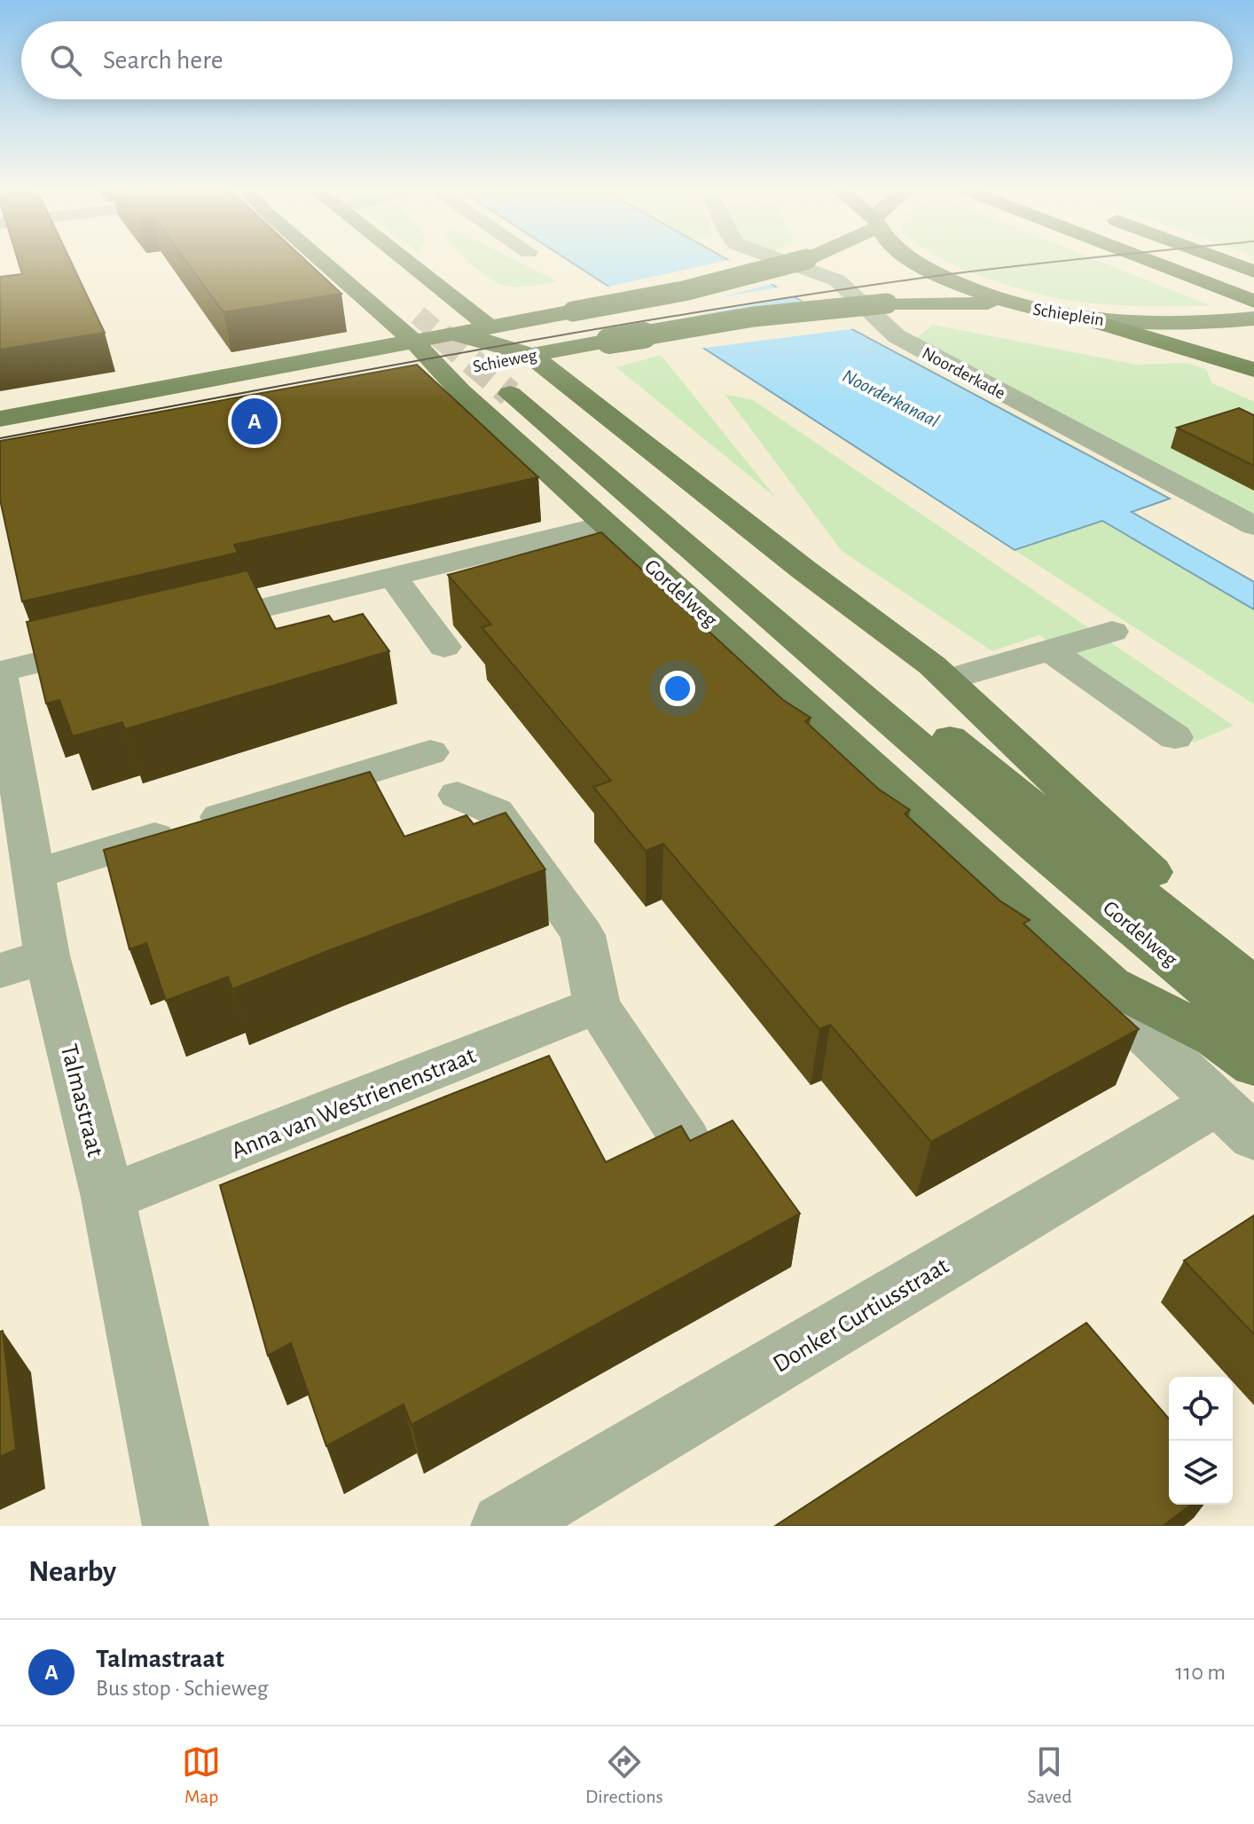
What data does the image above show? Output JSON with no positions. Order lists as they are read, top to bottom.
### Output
{
  "streets": {
    "main road": ["Schieplein", "Schieweg", "Gordelweg"],
    "street": [
      "Noorderkade",
      "Talmastraat",
      "Anna van Westrienenstraat",
      "Donker Curtiusstraat"
    ]
  },
  "crossings": [
    ["Schieplein", "Schieweg"],
    ["Schieweg", "Gordelweg"],
    ["Gordelweg", "Donker Curtiusstraat"],
    ["Talmastraat", "Anna van Westrienenstraat"]
  ],
  "water": ["Noorderkanaal"],
  "page": {
    "search": "Search here",
    "pins": "A",
    "heading": "Nearby",
    "list": [
      {
        "mark": "A",
        "name": "Talmastraat",
        "note": "Bus stop · Schieweg",
        "value": "110 m"
      }
    ],
    "nav": ["Map", "Directions", "Saved"]
  }
}
